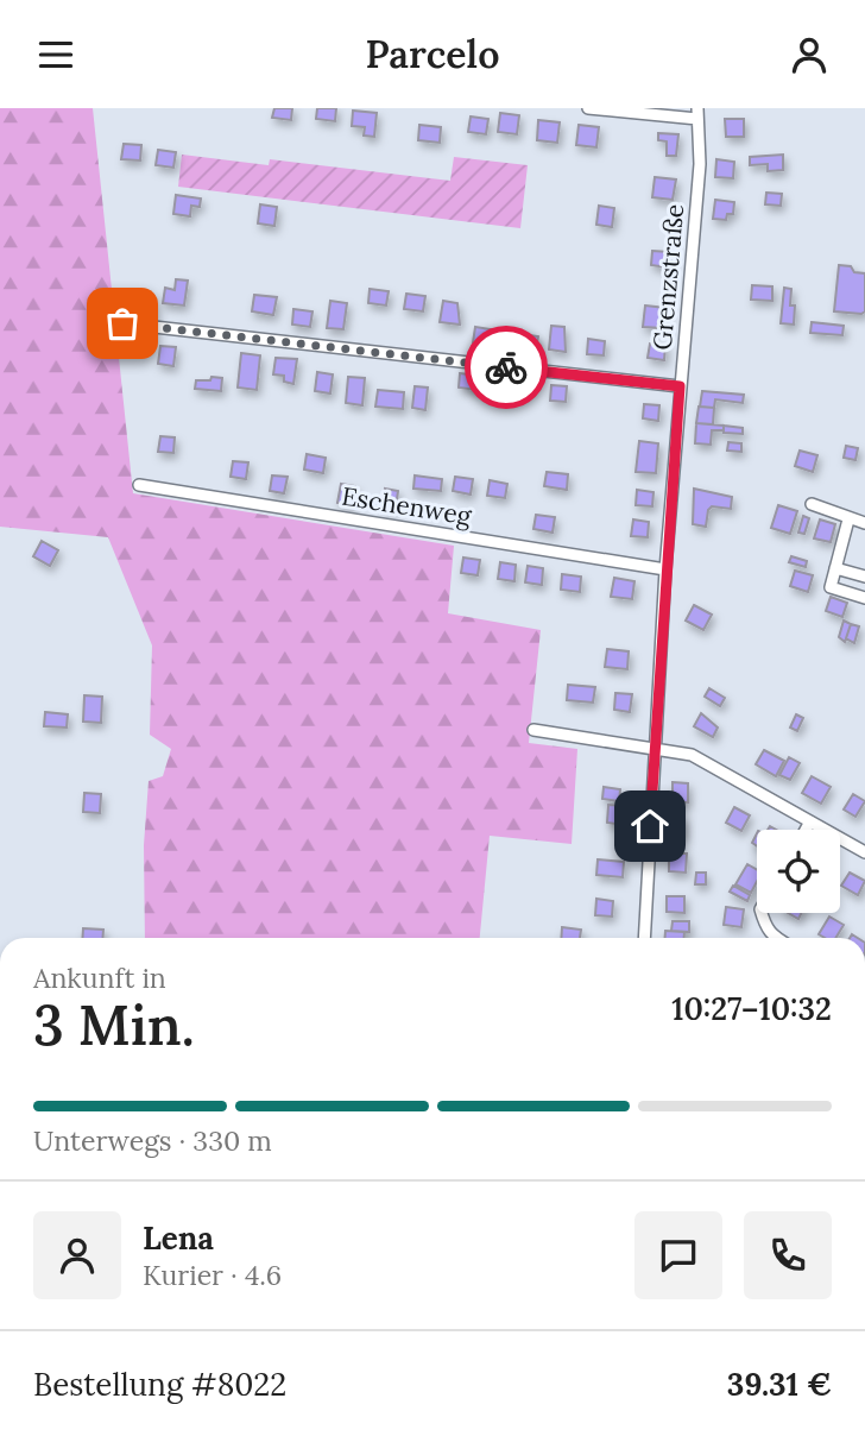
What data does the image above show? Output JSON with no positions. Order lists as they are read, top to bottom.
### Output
{
  "streets": {
    "street": ["Grenzstraße", "Eschenweg"]
  },
  "crossings": [
    ["Grenzstraße", "Eschenweg"]
  ],
  "page": {
    "header": "Parcelo",
    "heading": ["3 Min.", "Ankunft in", "10:27–10:32"],
    "panel": [
      "Lena",
      "Kurier · 4.6",
      "Bestellung #8022",
      "39.31 €"
    ],
    "bar": "Unterwegs · 330 m"
  }
}
